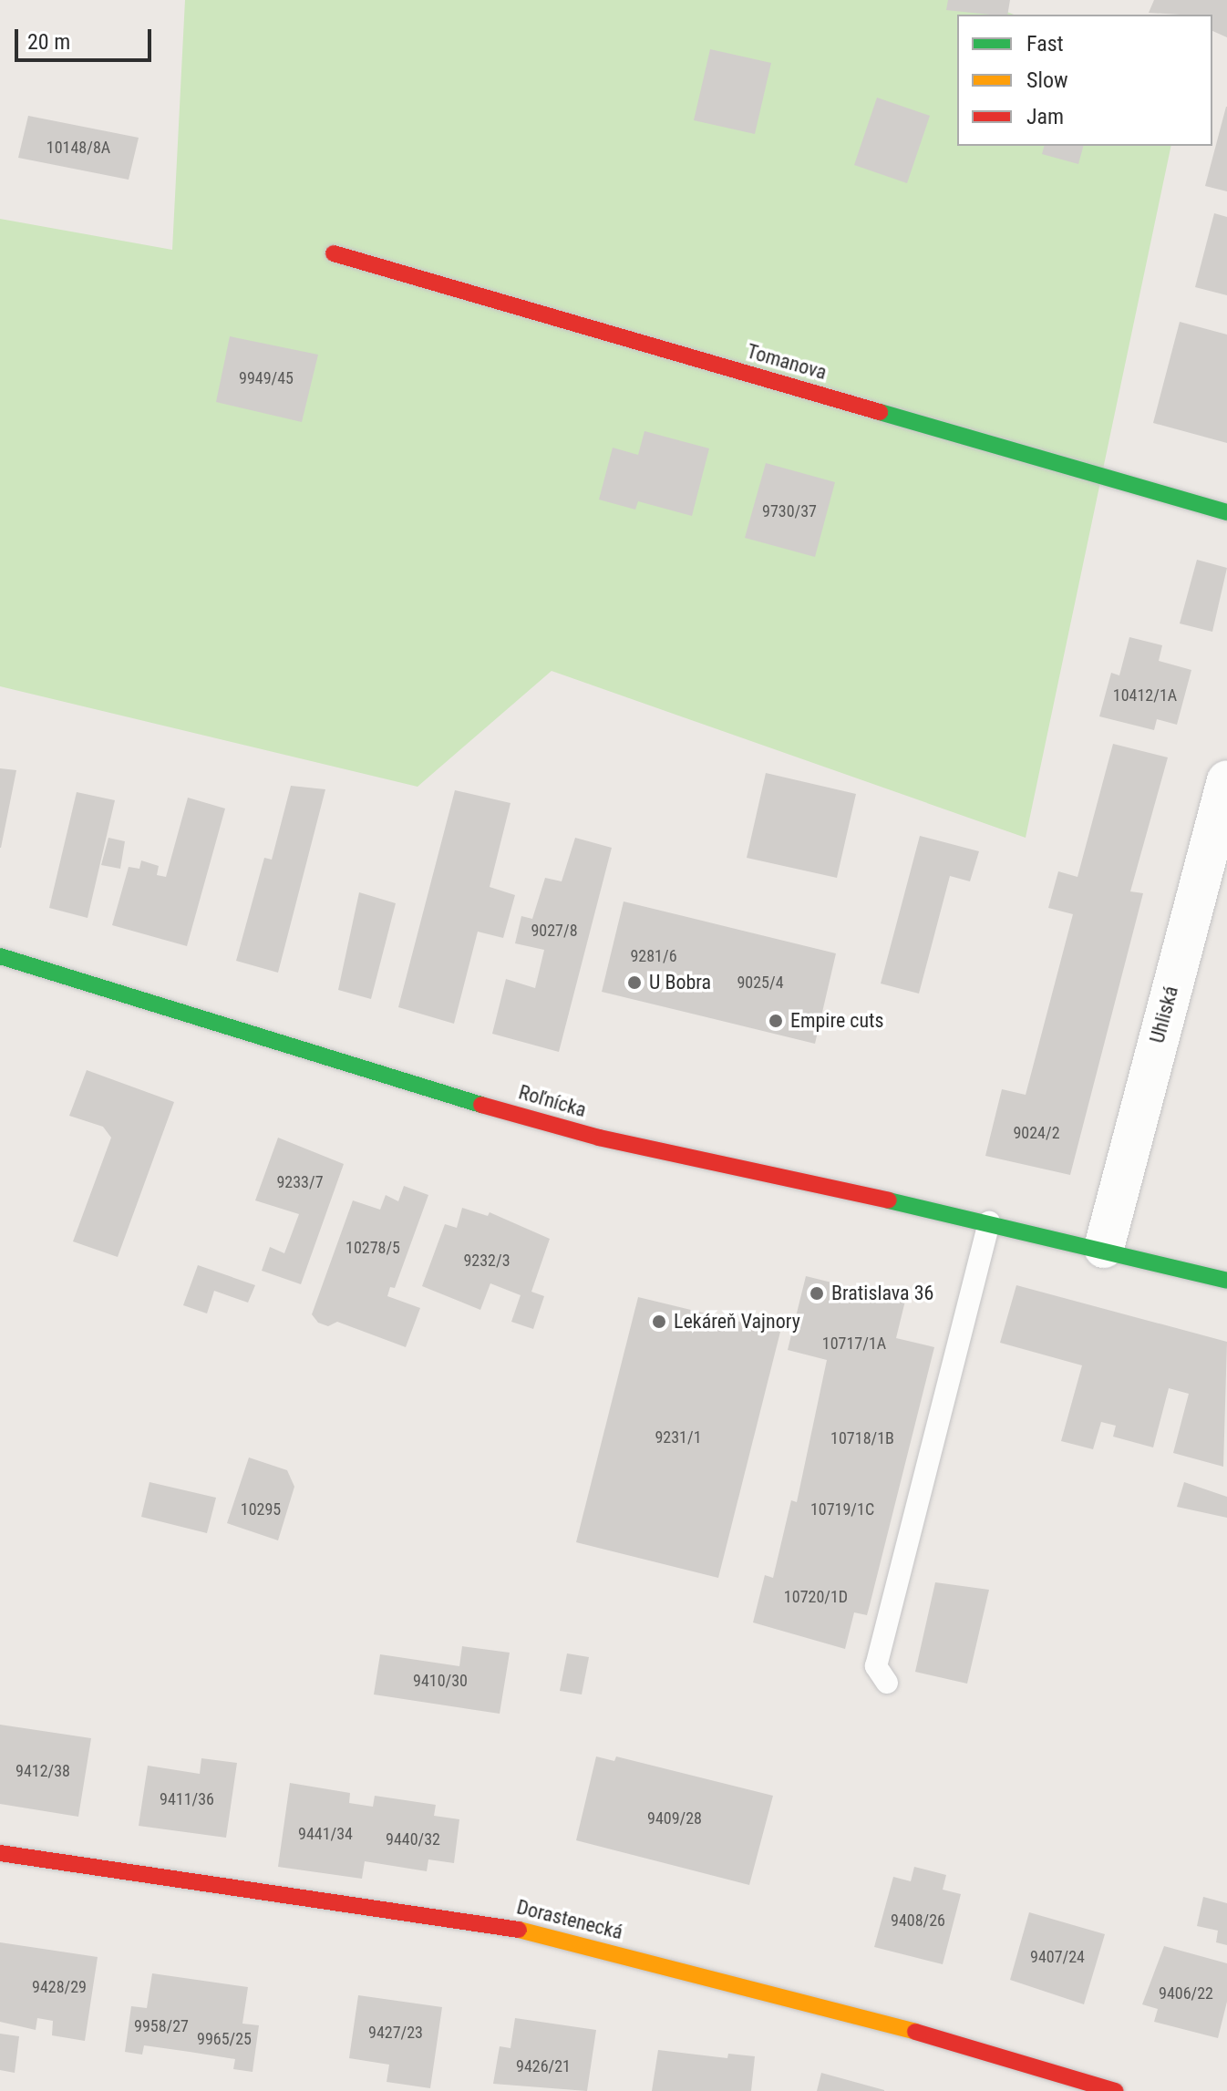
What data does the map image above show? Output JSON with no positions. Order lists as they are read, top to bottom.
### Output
{
  "streets": {
    "street": [
      "Tomanova",
      "Uhliská",
      "Roľnícka",
      "Dorastenecká"
    ]
  },
  "crossings": [
    ["Uhliská", "Roľnícka"]
  ],
  "places": [
    "U Bobra",
    "Empire cuts",
    "Bratislava 36",
    "Lekáreň Vajnory"
  ],
  "house_numbers": [
    "10148/8A",
    "9949/45",
    "9730/37",
    "10412/1A",
    "9027/8",
    "9281/6",
    "9025/4",
    "9024/2",
    "9233/7",
    "10278/5",
    "9232/3",
    "10717/1A",
    "9231/1",
    "10718/1B",
    "10295",
    "10719/1C",
    "10720/1D",
    "9410/30",
    "9412/38",
    "9411/36",
    "9409/28",
    "9441/34",
    "9440/32",
    "9408/26",
    "9407/24",
    "9428/29",
    "9406/22",
    "9958/27",
    "9427/23",
    "9965/25",
    "9426/21"
  ],
  "legend": ["Fast", "Slow", "Jam"],
  "scale_bar": "20 m"
}
